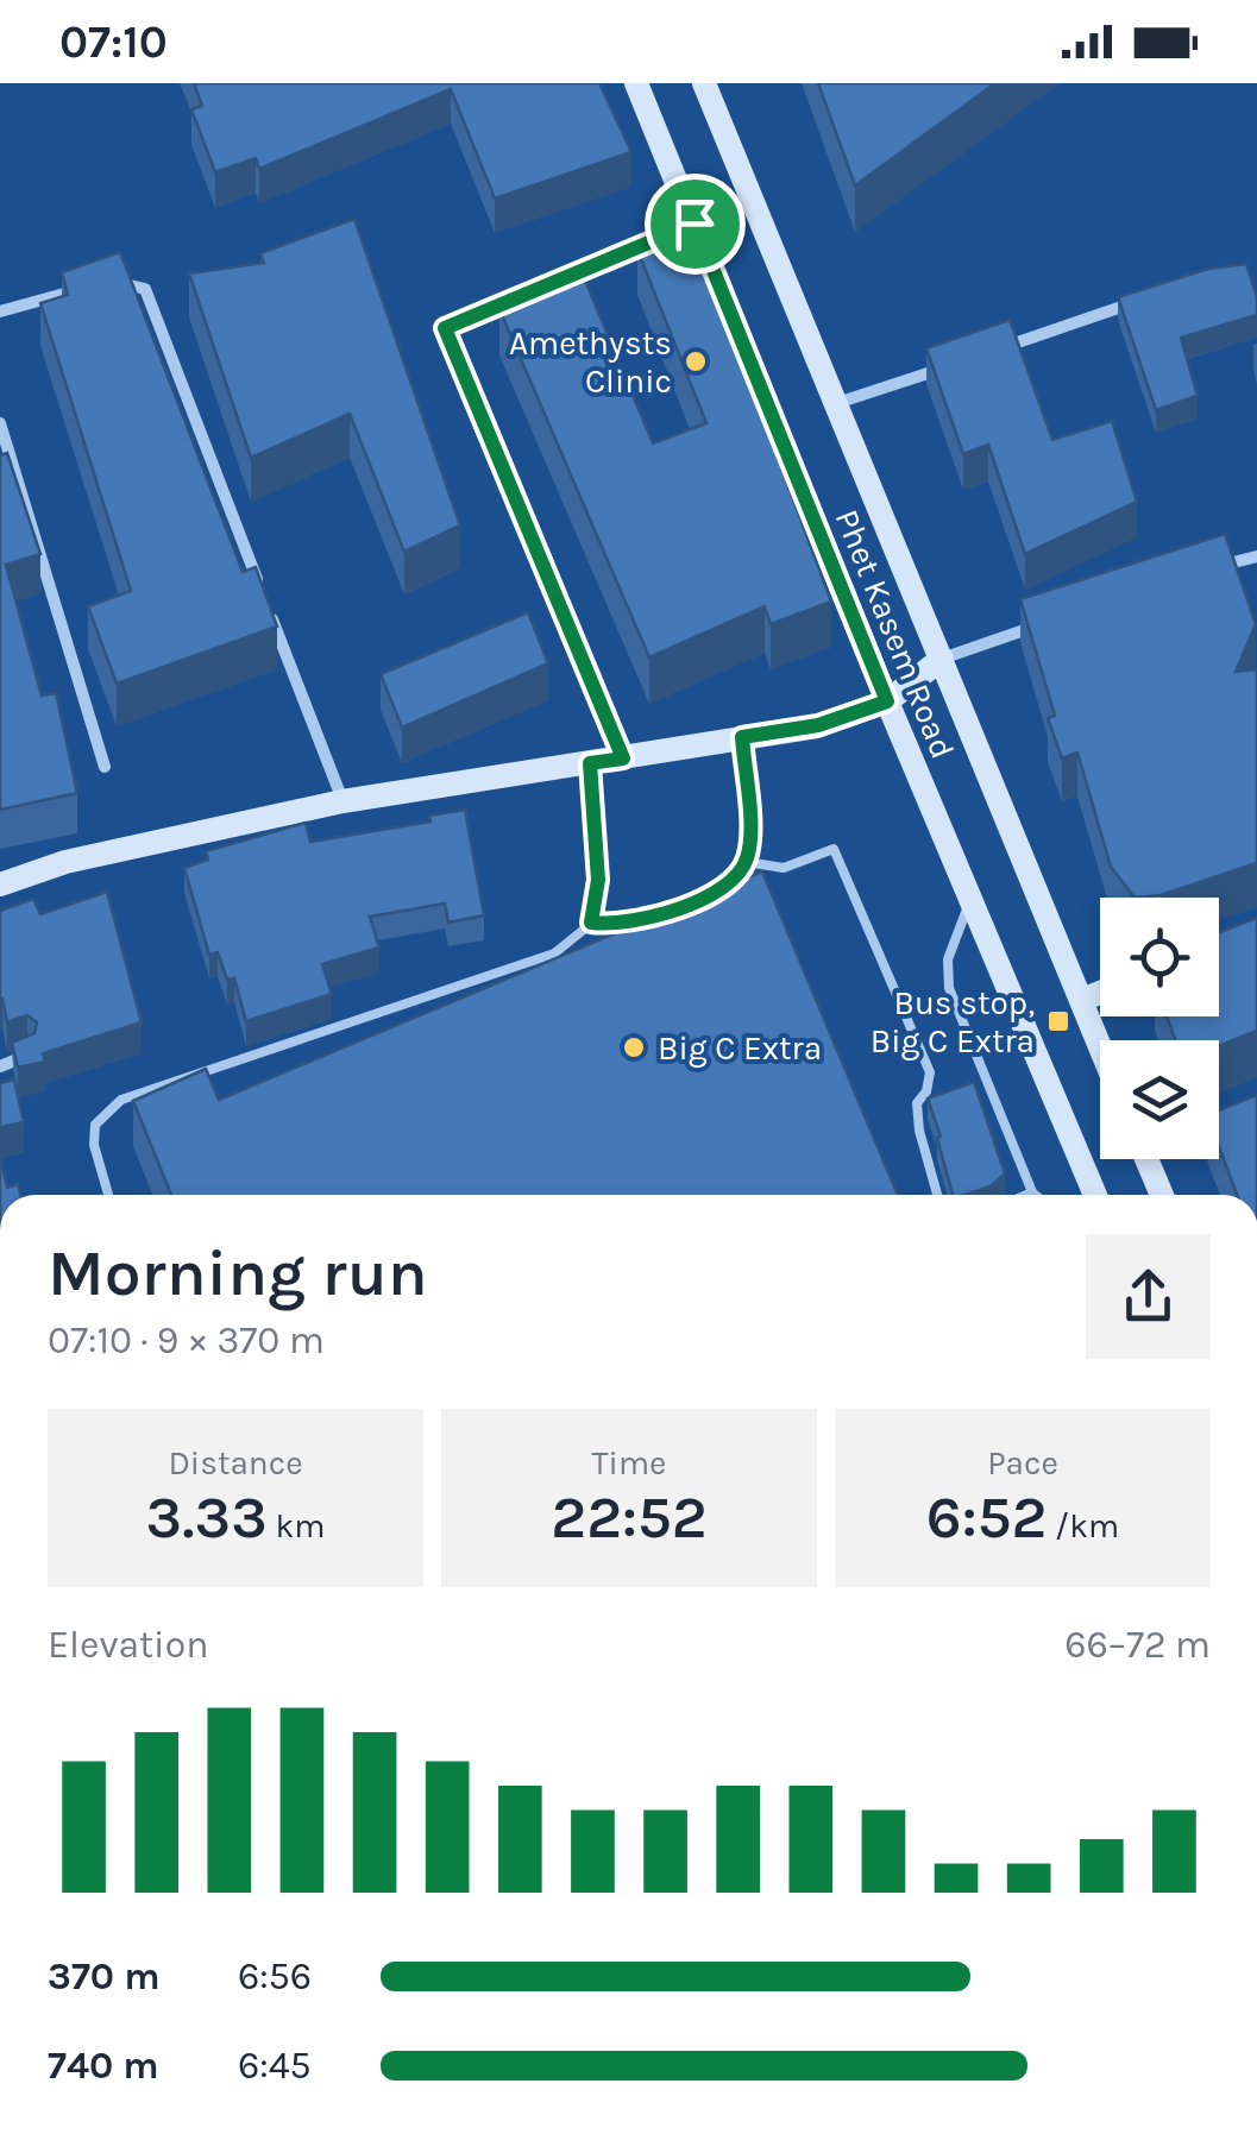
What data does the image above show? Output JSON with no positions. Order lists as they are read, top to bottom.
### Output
{
  "streets": {
    "main road": ["Phet Kasem Road"]
  },
  "places": {
    "other": ["Amethysts Clinic", "Big C Extra"],
    "transit": ["Bus stop, Big C Extra"]
  },
  "page": {
    "status": "07:10",
    "heading": ["Morning run", "07:10 · 9 × 370 m"],
    "stats": [
      ["Distance", "3.33 km"],
      ["Time", "22:52"],
      ["Pace", "6:52 /km"]
    ],
    "chart": ["Elevation", "66–72 m"],
    "list": [
      {
        "name": "370 m",
        "note": "6:56"
      },
      {
        "name": "740 m",
        "note": "6:45"
      }
    ]
  }
}
